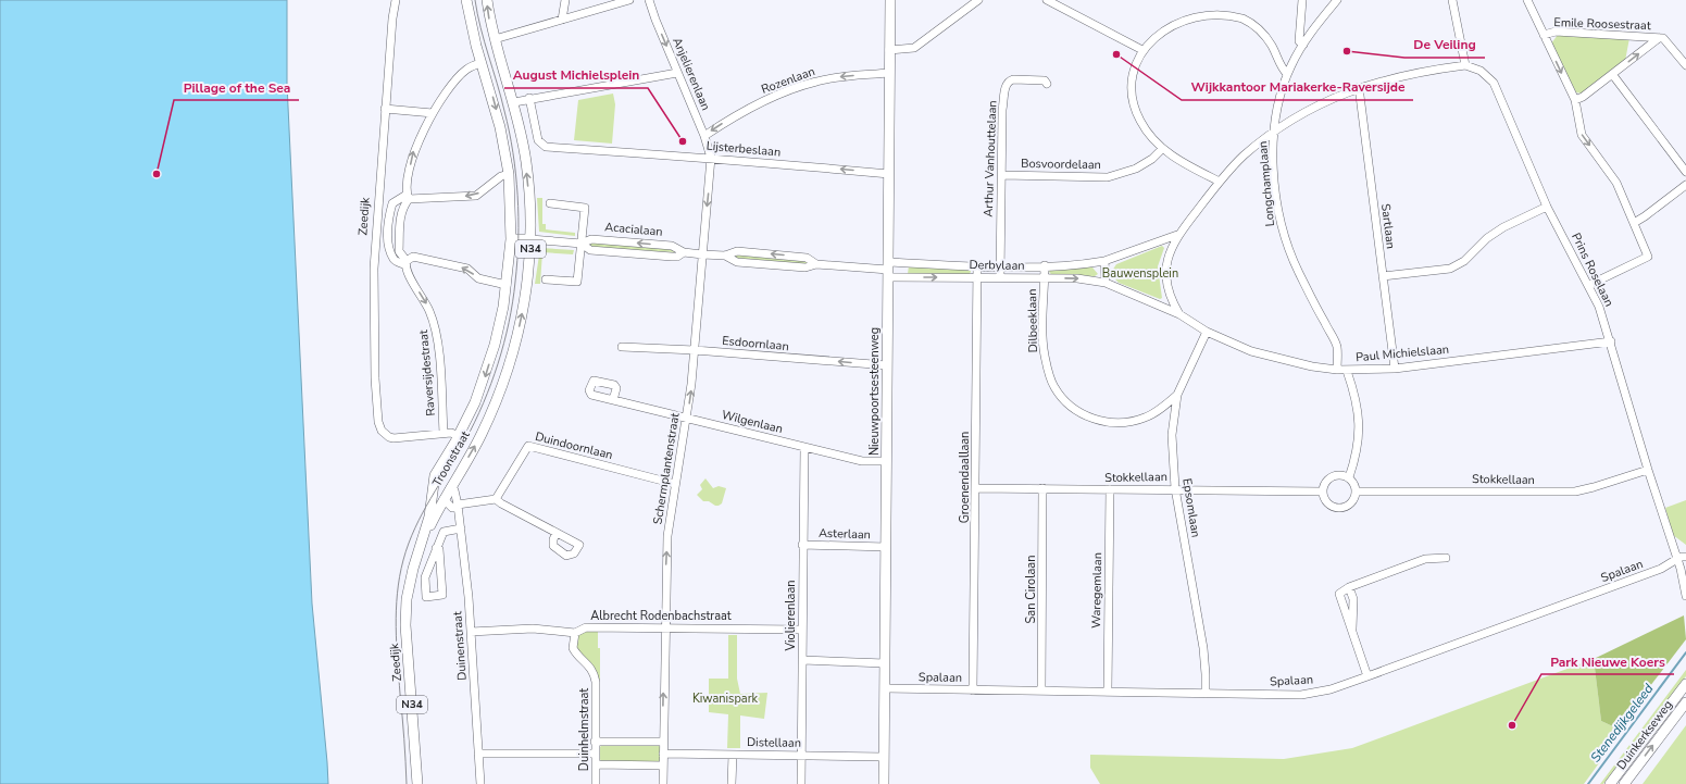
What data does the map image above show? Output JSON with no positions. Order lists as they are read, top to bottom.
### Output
{
  "streets": {
    "main road": [
      "Zeedijk",
      "Acacialaan",
      "N34",
      "Nieuwpoortsesteenweg",
      "Troonstraat",
      "Duinkerkseweg"
    ],
    "street": [
      "Emile Roosestraat",
      "Anjelierenlaan",
      "Rozenlaan",
      "Lijsterbeslaan",
      "Arthur Vanhouttelaan",
      "Bosvoordelaan",
      "Longchamplaan",
      "Sartlaan",
      "Derbylaan",
      "Prins Roselaan",
      "Dilbeeklaan",
      "Esdoornlaan",
      "Paul Michielslaan",
      "Raversijdestraat",
      "Wilgenlaan",
      "Duindoornlaan",
      "Schermplantenstraat",
      "Groenendaallaan",
      "Stokkellaan",
      "Epsomlaan",
      "Asterlaan",
      "Spalaan",
      "San Cirolaan",
      "Waregemlaan",
      "Albrecht Rodenbachstraat",
      "Violierenlaan",
      "Duinenstraat",
      "Duinhelmstraat",
      "Distellaan"
    ]
  },
  "crossings": [
    ["Anjelierenlaan", "Rozenlaan"],
    ["Anjelierenlaan", "Lijsterbeslaan"],
    ["Anjelierenlaan", "Schermplantenstraat"],
    ["Rozenlaan", "Nieuwpoortsesteenweg"],
    ["Lijsterbeslaan", "Nieuwpoortsesteenweg"],
    ["Lijsterbeslaan", "Schermplantenstraat"],
    ["Arthur Vanhouttelaan", "Bosvoordelaan"],
    ["Arthur Vanhouttelaan", "Derbylaan"],
    ["Longchamplaan", "Paul Michielslaan"],
    ["Zeedijk", "Raversijdestraat"],
    ["Zeedijk", "Troonstraat"],
    ["Sartlaan", "Paul Michielslaan"],
    ["Acacialaan", "Derbylaan"],
    ["Acacialaan", "Nieuwpoortsesteenweg"],
    ["Acacialaan", "Troonstraat"],
    ["Acacialaan", "Schermplantenstraat"],
    ["Derbylaan", "Dilbeeklaan"],
    ["Derbylaan", "Nieuwpoortsesteenweg"],
    ["Derbylaan", "Groenendaallaan"],
    ["Prins Roselaan", "Paul Michielslaan"],
    ["Prins Roselaan", "Stokkellaan"],
    ["Prins Roselaan", "Spalaan"],
    ["Dilbeeklaan", "Epsomlaan"],
    ["Esdoornlaan", "Nieuwpoortsesteenweg"],
    ["Esdoornlaan", "Schermplantenstraat"],
    ["Paul Michielslaan", "Epsomlaan"],
    ["Raversijdestraat", "Troonstraat"],
    ["Nieuwpoortsesteenweg", "Wilgenlaan"],
    ["Nieuwpoortsesteenweg", "Asterlaan"],
    ["Nieuwpoortsesteenweg", "Spalaan"],
    ["Nieuwpoortsesteenweg", "Distellaan"],
    ["Wilgenlaan", "Schermplantenstraat"],
    ["Wilgenlaan", "Violierenlaan"],
    ["Duindoornlaan", "Schermplantenstraat"],
    ["Troonstraat", "Duinenstraat"],
    ["Schermplantenstraat", "Albrecht Rodenbachstraat"],
    ["Schermplantenstraat", "Distellaan"],
    ["Groenendaallaan", "Stokkellaan"],
    ["Groenendaallaan", "Spalaan"],
    ["Stokkellaan", "Epsomlaan"],
    ["Stokkellaan", "San Cirolaan"],
    ["Stokkellaan", "Waregemlaan"],
    ["Epsomlaan", "Spalaan"],
    ["Asterlaan", "Violierenlaan"],
    ["Spalaan", "San Cirolaan"],
    ["Spalaan", "Waregemlaan"],
    ["Albrecht Rodenbachstraat", "Violierenlaan"],
    ["Albrecht Rodenbachstraat", "Duinenstraat"],
    ["Albrecht Rodenbachstraat", "Duinhelmstraat"],
    ["Violierenlaan", "Distellaan"]
  ],
  "one_way": [
    "Anjelierenlaan",
    "Rozenlaan",
    "Lijsterbeslaan",
    "Esdoornlaan"
  ],
  "water": ["Stenedijkgeleed"],
  "parks": ["Bauwensplein", "Kiwanispark"],
  "places": [
    "De Veiling",
    "Wijkkantoor Mariakerke-Raversijde",
    "August Michielsplein",
    "Pillage of the Sea",
    "Park Nieuwe Koers"
  ]
}
